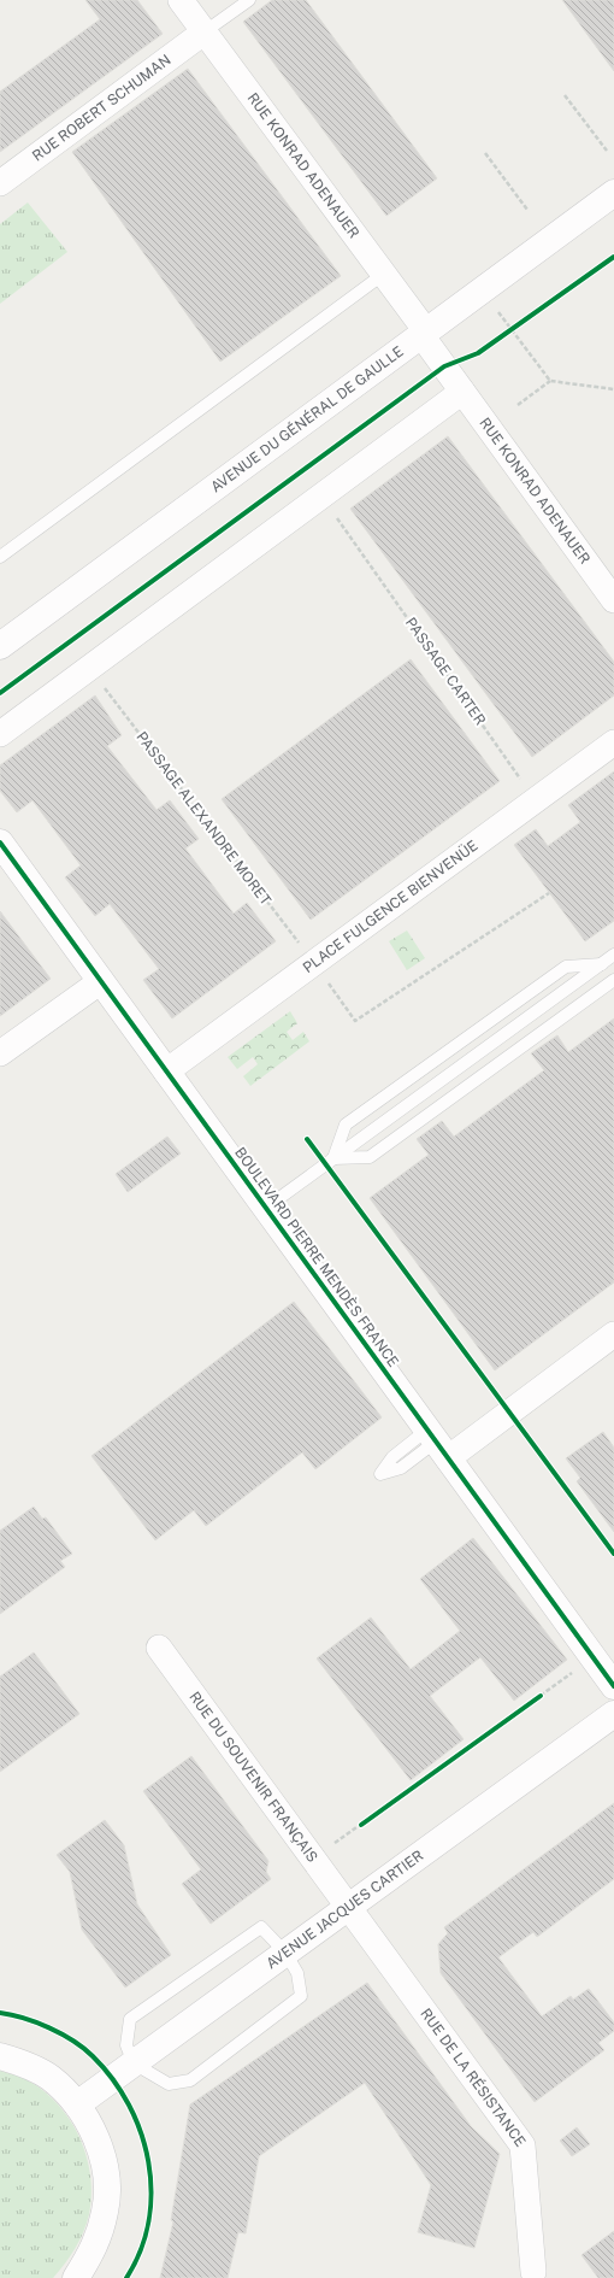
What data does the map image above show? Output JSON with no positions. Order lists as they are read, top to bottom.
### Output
{
  "streets": {
    "street": [
      "RUE ROBERT SCHUMAN",
      "RUE KONRAD ADENAUER",
      "AVENUE DU GÉNÉRAL DE GAULLE",
      "PLACE FULGENCE BIENVENÜE",
      "BOULEVARD PIERRE MENDÈS FRANCE",
      "RUE DU SOUVENIR FRANÇAIS",
      "AVENUE JACQUES CARTIER",
      "RUE DE LA RÉSISTANCE"
    ],
    "path": ["PASSAGE CARTER", "PASSAGE ALEXANDRE MORET"]
  },
  "crossings": [
    ["RUE ROBERT SCHUMAN", "RUE KONRAD ADENAUER"],
    ["RUE KONRAD ADENAUER", "AVENUE DU GÉNÉRAL DE GAULLE"],
    ["PASSAGE ALEXANDRE MORET", "PLACE FULGENCE BIENVENÜE"],
    ["PLACE FULGENCE BIENVENÜE", "BOULEVARD PIERRE MENDÈS FRANCE"],
    ["RUE DU SOUVENIR FRANÇAIS", "AVENUE JACQUES CARTIER"],
    ["RUE DU SOUVENIR FRANÇAIS", "RUE DE LA RÉSISTANCE"],
    ["AVENUE JACQUES CARTIER", "RUE DE LA RÉSISTANCE"]
  ]
}
